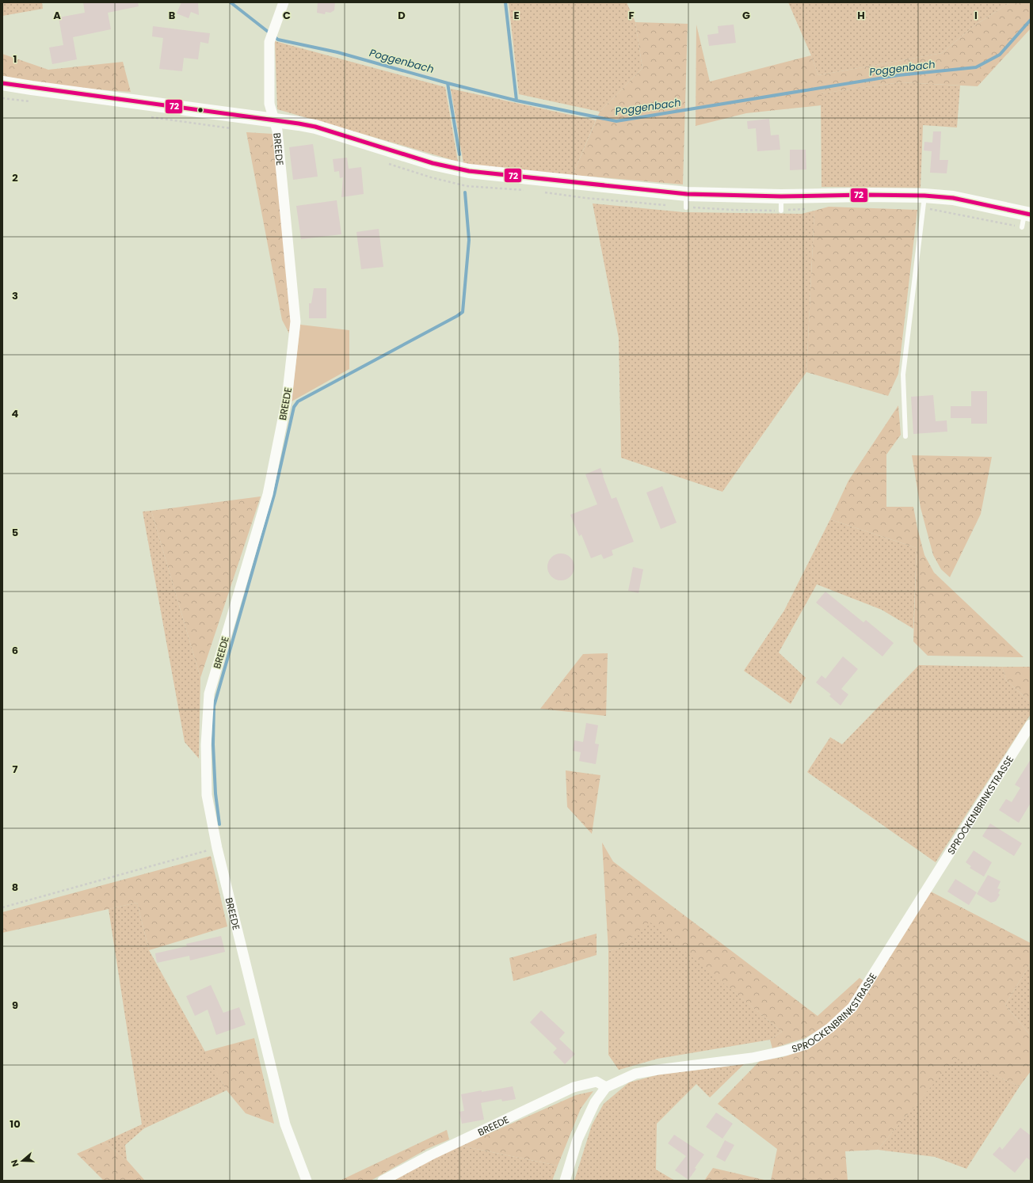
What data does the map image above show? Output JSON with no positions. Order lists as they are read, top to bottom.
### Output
{
  "streets": {
    "street": ["BREEDE", "SPROCKENBRINKSTRASSE"]
  },
  "crossings": [
    ["BREEDE", "SPROCKENBRINKSTRASSE"]
  ],
  "water": ["Poggenbach"],
  "lines": ["transit line 72"],
  "north": "left",
  "grid": {
    "columns": [
      "A",
      "B",
      "C",
      "D",
      "E",
      "F",
      "G",
      "H",
      "I"
    ],
    "rows": [
      "1",
      "2",
      "3",
      "4",
      "5",
      "6",
      "7",
      "8",
      "9",
      "10"
    ]
  }
}
